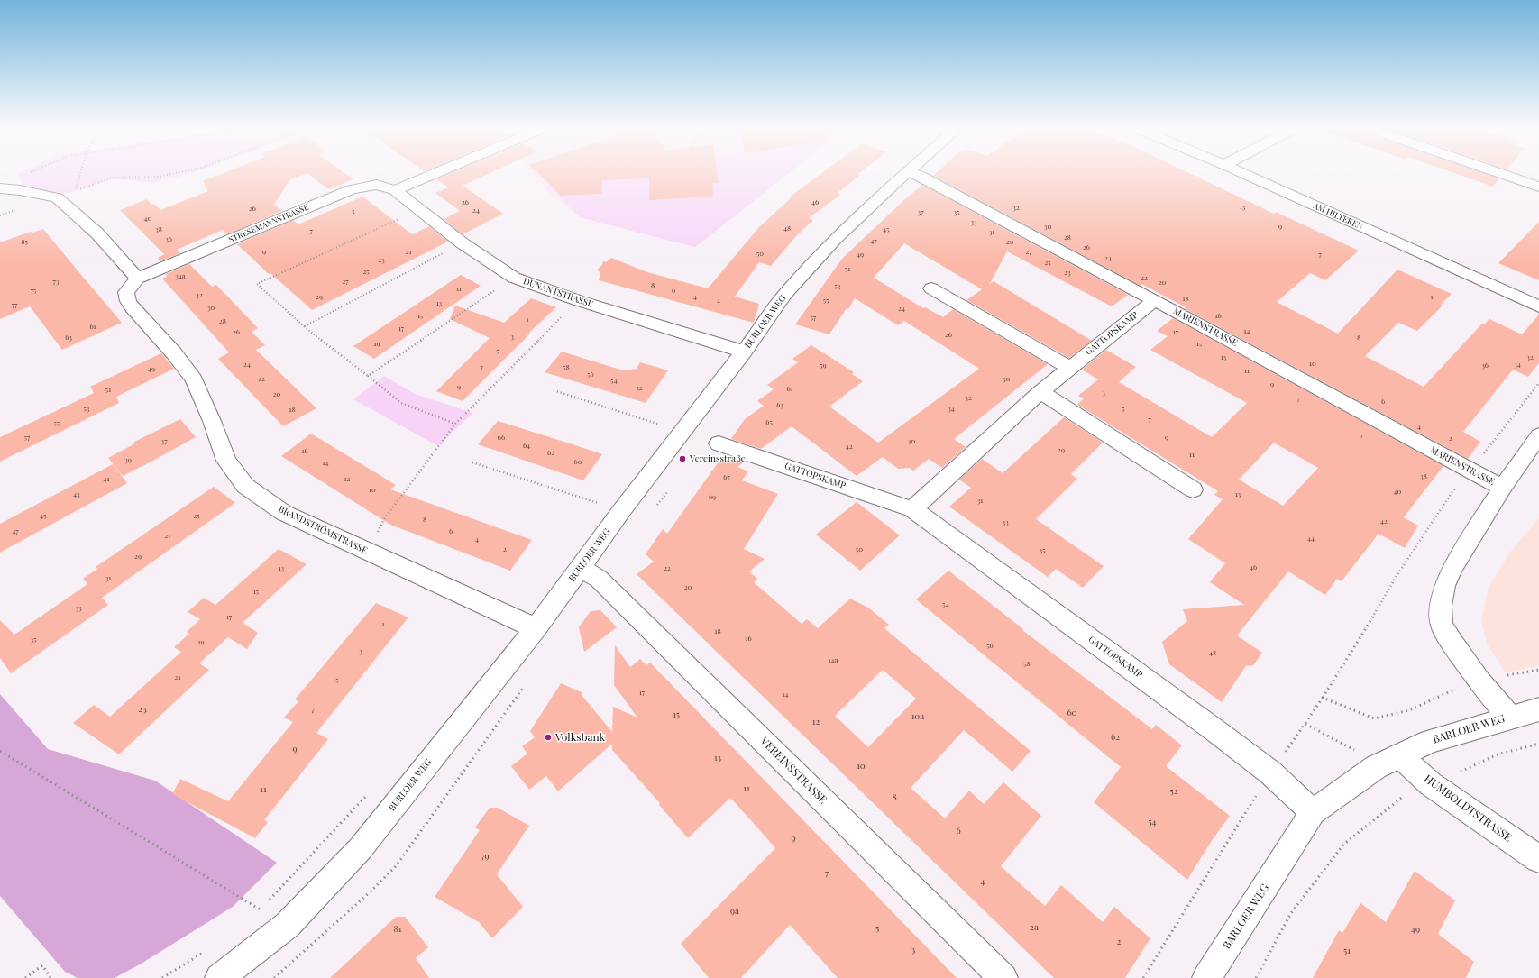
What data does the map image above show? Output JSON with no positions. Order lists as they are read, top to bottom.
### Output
{
  "streets": {
    "street": [
      "AM HILTEKEN",
      "STRESEMANNSTRASSE",
      "DUNANTSTRASSE",
      "BURLOER WEG",
      "MARIENSTRASSE",
      "GATTOPSKAMP",
      "BRANDSTRÖMSTRASSE",
      "BARLOER WEG",
      "VEREINSSTRASSE",
      "HUMBOLDTSTRASSE"
    ]
  },
  "crossings": [
    ["STRESEMANNSTRASSE", "DUNANTSTRASSE"],
    ["STRESEMANNSTRASSE", "BRANDSTRÖMSTRASSE"],
    ["DUNANTSTRASSE", "BURLOER WEG"],
    ["BURLOER WEG", "BRANDSTRÖMSTRASSE"],
    ["BURLOER WEG", "VEREINSSTRASSE"],
    ["MARIENSTRASSE", "GATTOPSKAMP"],
    ["MARIENSTRASSE", "BARLOER WEG"],
    ["GATTOPSKAMP", "BARLOER WEG"],
    ["BARLOER WEG", "HUMBOLDTSTRASSE"]
  ],
  "places": ["Vereinsstraße", "Volksbank"],
  "house_numbers": [
    "26",
    "46",
    "13",
    "32",
    "26",
    "24",
    "5",
    "37",
    "35",
    "40",
    "33",
    "30",
    "9",
    "48",
    "38",
    "45",
    "7",
    "31",
    "28",
    "36",
    "47",
    "85",
    "29",
    "26",
    "9",
    "21",
    "27",
    "50",
    "49",
    "7",
    "24",
    "23",
    "25",
    "51",
    "25",
    "23",
    "34a",
    "22",
    "73",
    "27",
    "20",
    "8",
    "53",
    "11",
    "75",
    "6",
    "32",
    "29",
    "4",
    "1",
    "18",
    "2",
    "55",
    "13",
    "77",
    "30",
    "24",
    "15",
    "16",
    "57",
    "1",
    "28",
    "61",
    "17",
    "14",
    "26",
    "17",
    "26",
    "3",
    "63",
    "8",
    "19",
    "15",
    "5",
    "13",
    "32",
    "10",
    "24",
    "34",
    "59",
    "36",
    "7",
    "58",
    "49",
    "11",
    "56",
    "22",
    "30",
    "54",
    "9",
    "9",
    "52",
    "61",
    "51",
    "3",
    "20",
    "32",
    "7",
    "6",
    "63",
    "53",
    "34",
    "5",
    "18",
    "7",
    "65",
    "55",
    "4",
    "5",
    "57",
    "66",
    "9",
    "2",
    "37",
    "40",
    "64",
    "42",
    "29",
    "16",
    "62",
    "11",
    "39",
    "60",
    "14",
    "38",
    "67",
    "41",
    "12",
    "10",
    "40",
    "43",
    "13",
    "69",
    "31",
    "45",
    "25",
    "8",
    "42",
    "33",
    "47",
    "6",
    "27",
    "44",
    "4",
    "2",
    "50",
    "35",
    "29",
    "46",
    "13",
    "22",
    "31",
    "20",
    "15",
    "54",
    "33",
    "17",
    "1",
    "18",
    "16",
    "35",
    "19",
    "56",
    "3",
    "48",
    "14a",
    "58",
    "21",
    "5",
    "17",
    "14",
    "23",
    "7",
    "60",
    "15",
    "10a",
    "12",
    "62",
    "9",
    "13",
    "10",
    "11",
    "11",
    "52",
    "8",
    "54",
    "6",
    "9",
    "79",
    "7",
    "4",
    "9a",
    "2a",
    "5",
    "81",
    "49",
    "2",
    "3",
    "51"
  ]
}
